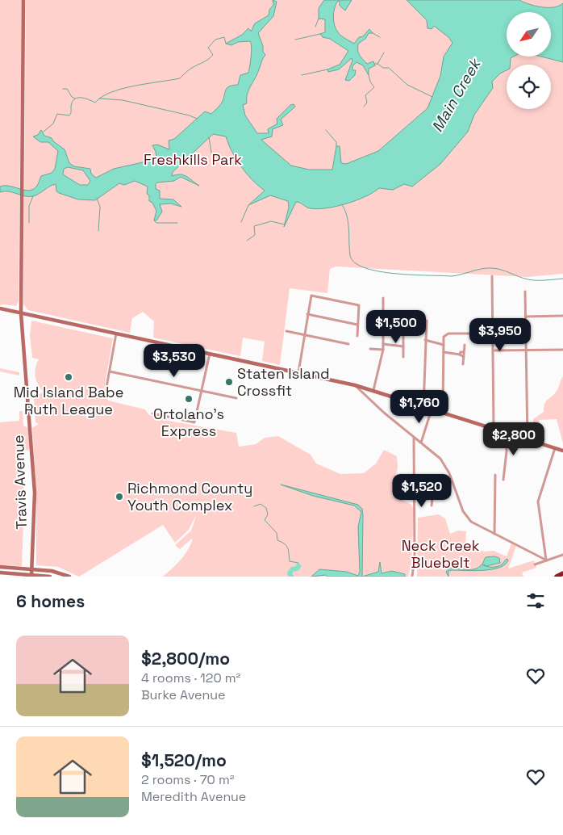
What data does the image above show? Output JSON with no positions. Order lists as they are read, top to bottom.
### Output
{
  "streets": {
    "street": ["Travis Avenue"]
  },
  "water": ["Main Creek"],
  "parks": ["Freshkills Park", "Neck Creek Bluebelt"],
  "places": [
    "Mid Island Babe Ruth League",
    "Staten Island Crossfit",
    "Ortolano's Express",
    "Richmond County Youth Complex"
  ],
  "north": "bottom left",
  "page": {
    "price": [
      "$1,500",
      "$3,950",
      "$3,530",
      "$1,760",
      "$2,800",
      "$1,520"
    ],
    "heading": "6 homes",
    "list": [
      {
        "name": "$2,800/mo",
        "note": "4 rooms · 120 m² · Burke Avenue"
      },
      {
        "name": "$1,520/mo",
        "note": "2 rooms · 70 m² · Meredith Avenue"
      }
    ]
  }
}
